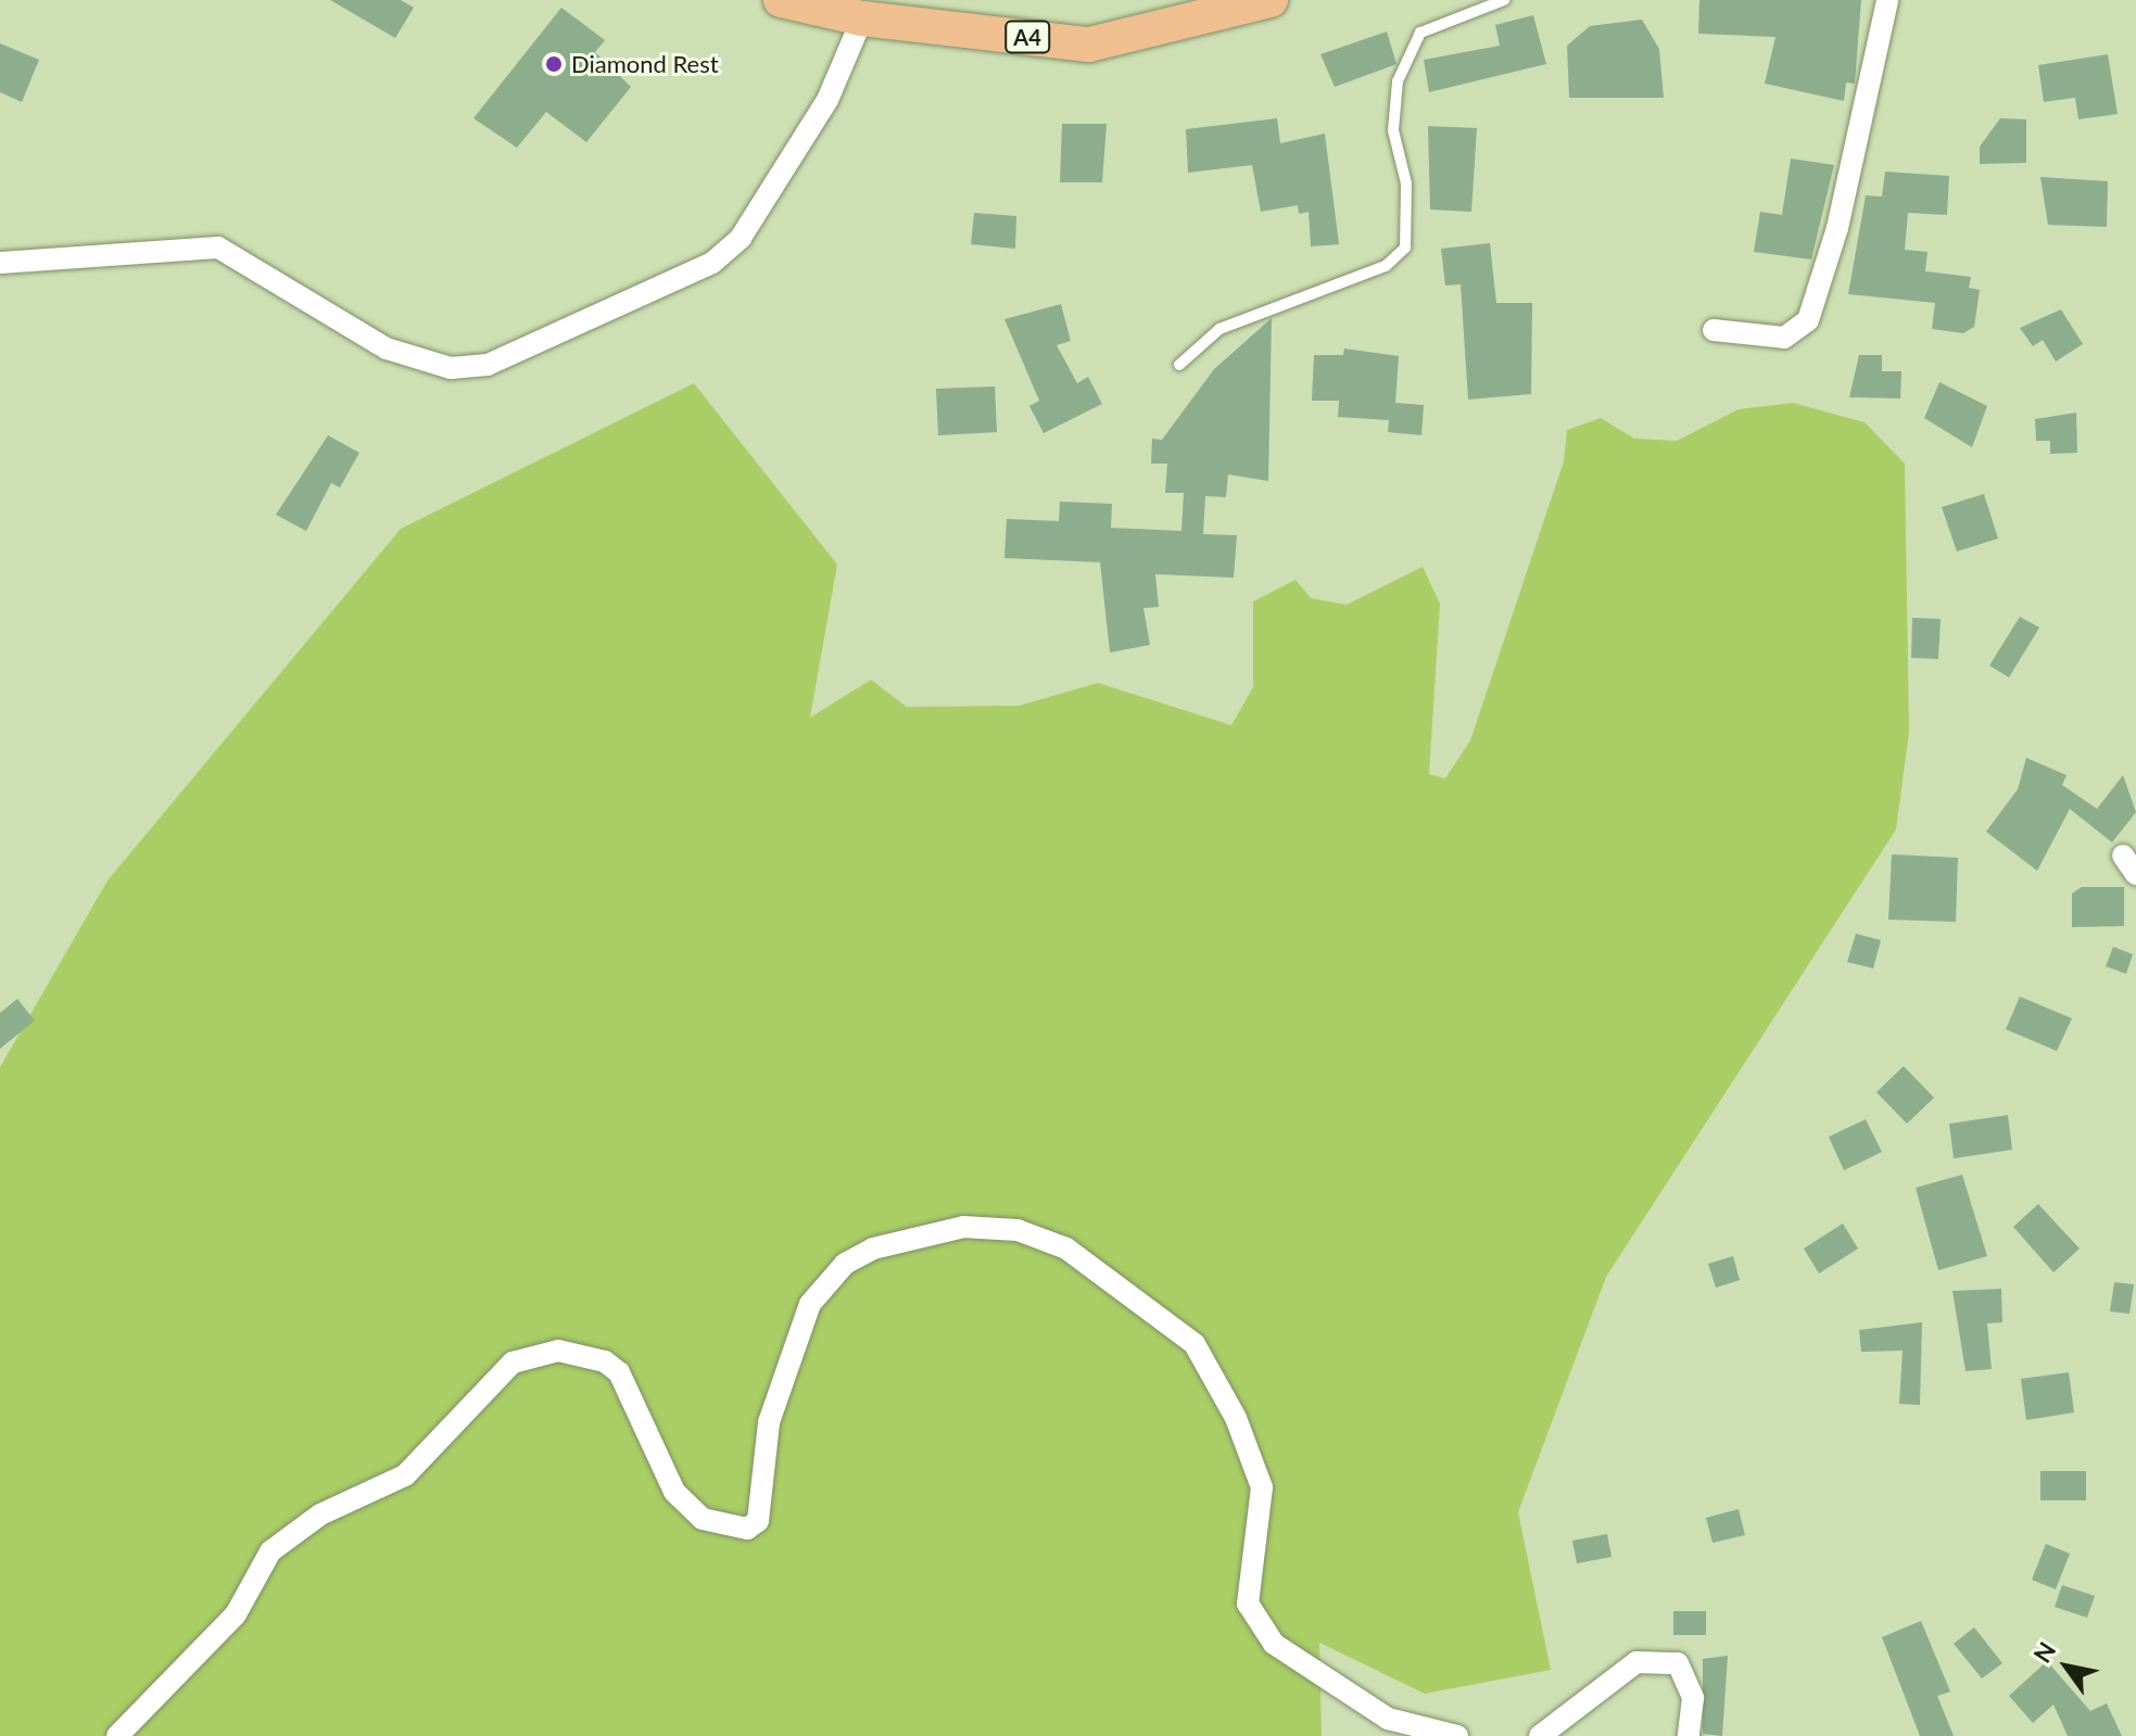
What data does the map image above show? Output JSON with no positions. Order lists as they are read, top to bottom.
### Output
{
  "streets": {
    "highway": ["A4"]
  },
  "places": ["Diamond Rest"],
  "north": "top left"
}
